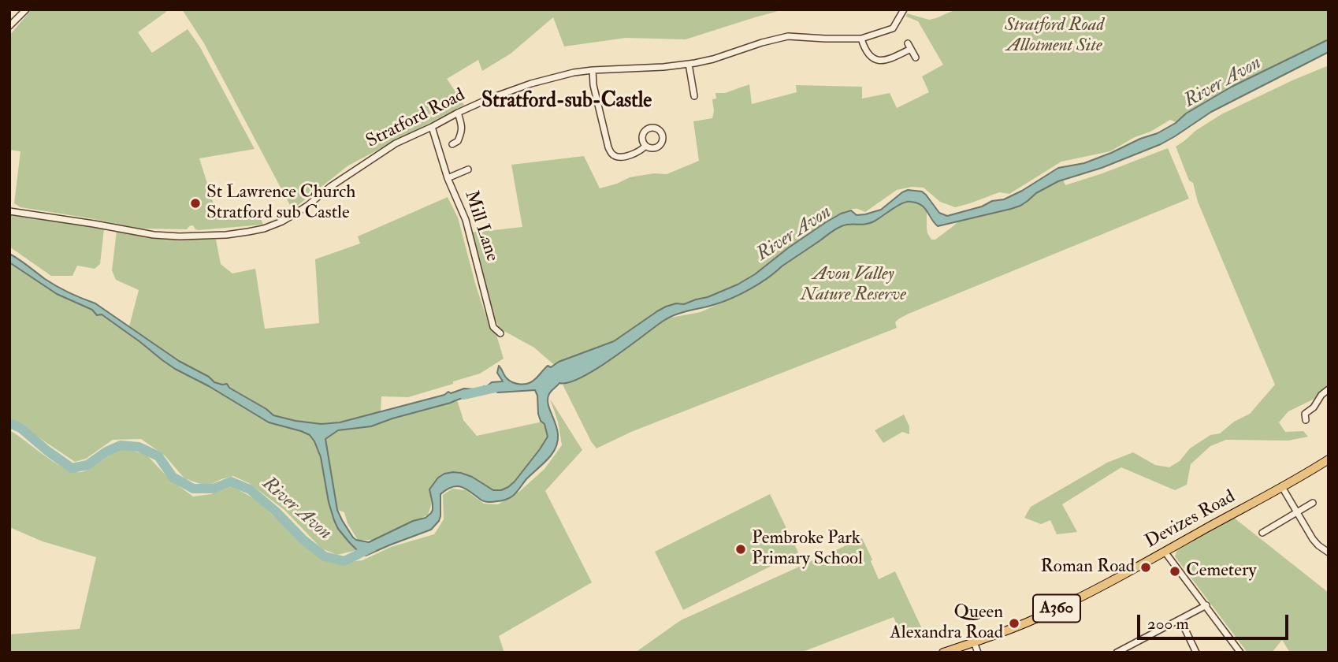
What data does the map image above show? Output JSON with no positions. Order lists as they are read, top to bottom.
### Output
{
  "streets": {
    "main road": ["Devizes Road", "A360"],
    "street": ["Stratford Road", "Mill Lane"]
  },
  "crossings": [
    ["Stratford Road", "Mill Lane"]
  ],
  "districts": ["Stratford-sub-Castle"],
  "water": ["River Avon"],
  "parks": ["Stratford Road Allotment Site", "Avon Valley Nature Reserve"],
  "places": [
    "St Lawrence Church Stratford sub Castle",
    "Pembroke Park Primary School",
    "Roman Road",
    "Cemetery",
    "Queen Alexandra Road"
  ],
  "scale_bar": "200 m"
}
